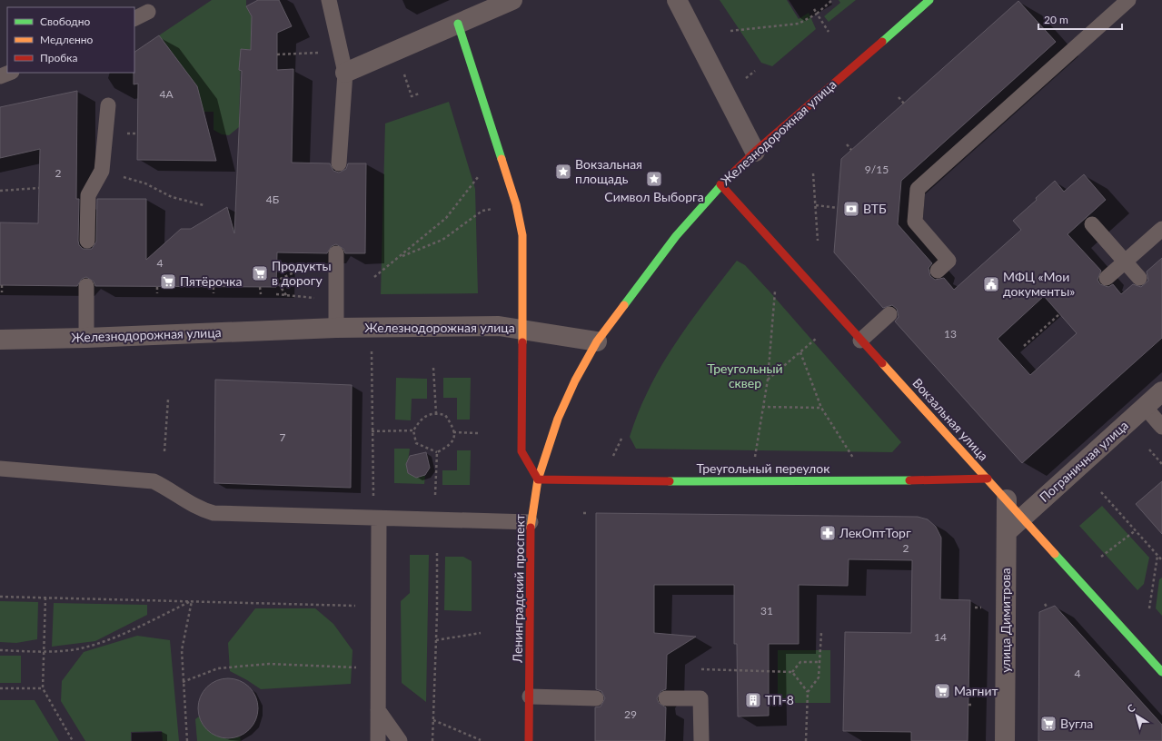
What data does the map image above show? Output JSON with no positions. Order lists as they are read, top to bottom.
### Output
{
  "streets": {
    "street": [
      "Железнодорожная улица",
      "Вокзальная улица",
      "Пограничная улица",
      "Треугольный переулок",
      "Ленинградский проспект",
      "улица Димитрова"
    ]
  },
  "crossings": [
    ["Железнодорожная улица", "Вокзальная улица"],
    ["Железнодорожная улица", "Ленинградский проспект"],
    ["Вокзальная улица", "Пограничная улица"],
    ["Вокзальная улица", "Треугольный переулок"],
    ["Вокзальная улица", "улица Димитрова"],
    ["Пограничная улица", "улица Димитрова"],
    ["Треугольный переулок", "Ленинградский проспект"]
  ],
  "parks": ["Треугольный сквер"],
  "places": {
    "place": ["Вокзальная площадь", "Символ Выборга"],
    "bank": ["ВТБ"],
    "supermarket": [
      "Продукты в дорогу",
      "Пятёрочка",
      "Магнит",
      "Вугла"
    ],
    "public building": ["МФЦ «Мои документы»"],
    "pharmacy": ["ЛекОптТорг"],
    "building": ["ТП-8"]
  },
  "house_numbers": [
    "4А",
    "9/15",
    "2",
    "4Б",
    "4",
    "13",
    "7",
    "2",
    "31",
    "14",
    "4",
    "29"
  ],
  "legend": ["Свободно", "Медленно", "Пробка"],
  "scale_bar": "20 m",
  "north": "top left"
}
